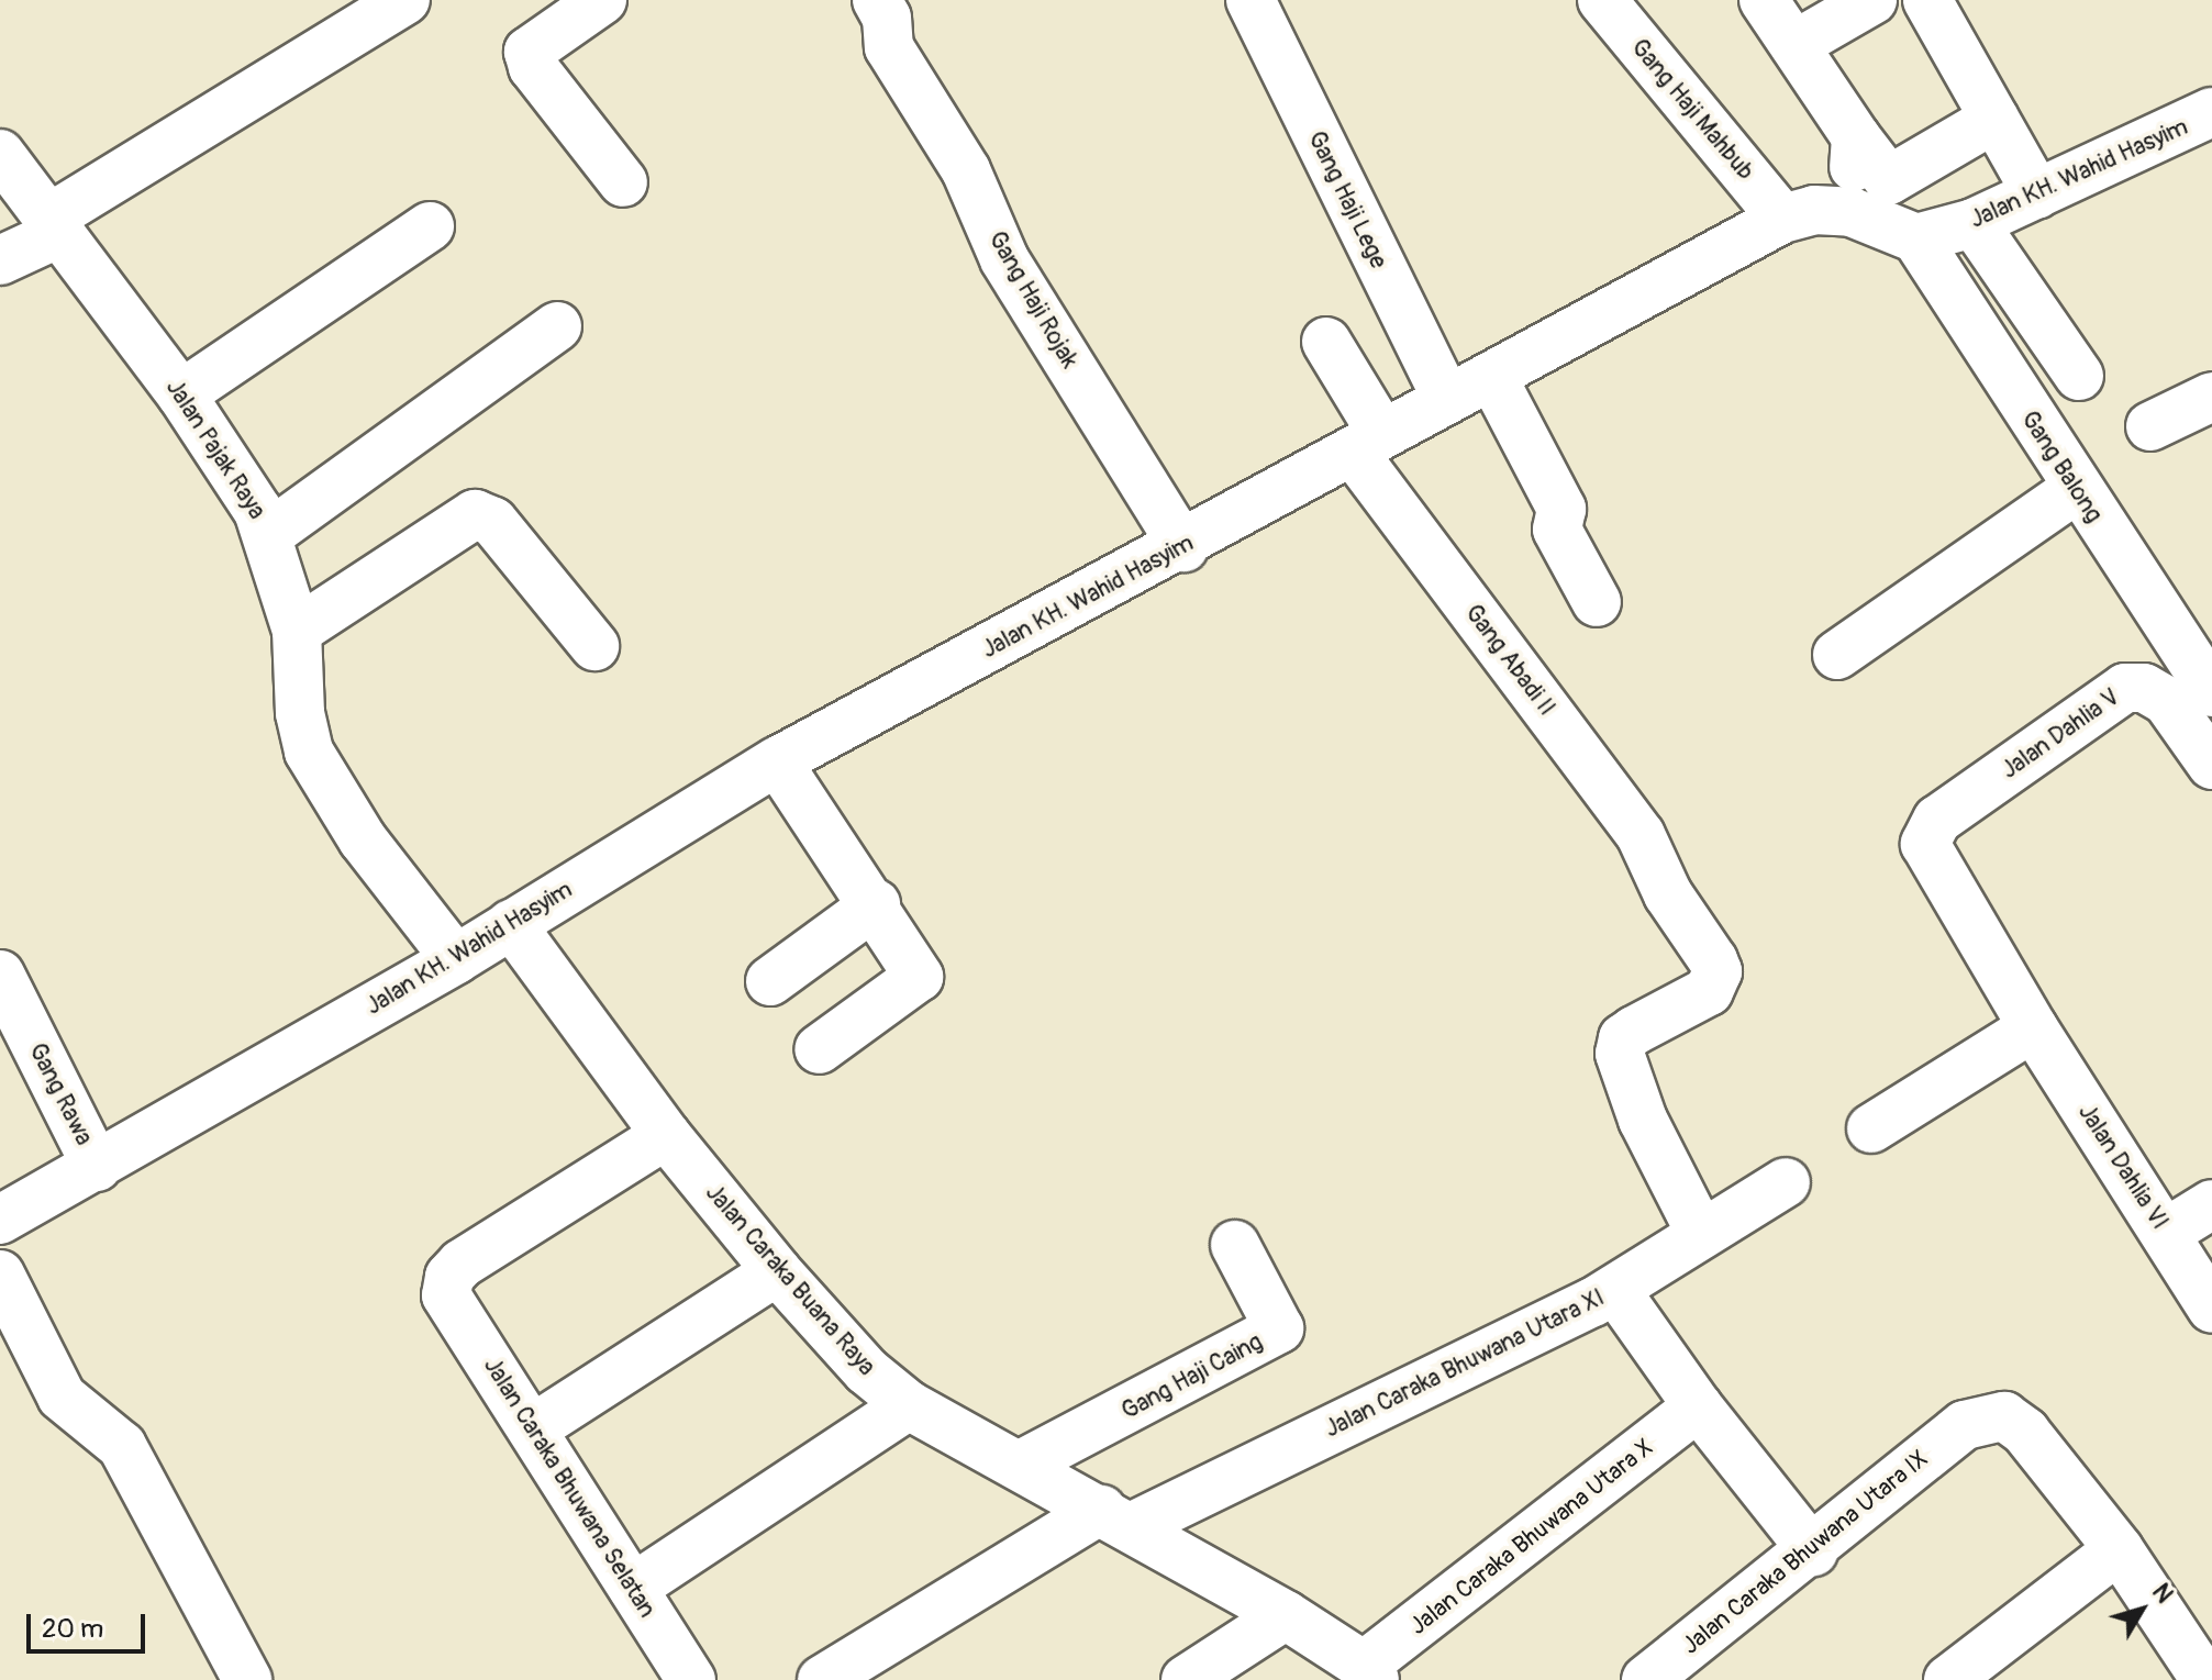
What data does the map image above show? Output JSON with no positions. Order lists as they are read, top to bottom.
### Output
{
  "streets": {
    "street": [
      "Gang Haji Mahbub",
      "Jalan KH. Wahid Hasyim",
      "Gang Haji Lege",
      "Gang Haji Rojak",
      "Jalan Pajak Raya",
      "Gang Balong",
      "Gang Abadi II",
      "Jalan Dahlia V",
      "Gang Rawa",
      "Jalan Dahlia VI",
      "Jalan Caraka Buana Raya",
      "Jalan Caraka Bhuwana Utara XI",
      "Gang Haji Caing",
      "Jalan Caraka Bhuwana Selatan",
      "Jalan Caraka Bhuwana Utara X",
      "Jalan Caraka Bhuwana Utara IX"
    ]
  },
  "crossings": [
    ["Gang Haji Mahbub", "Jalan KH. Wahid Hasyim"],
    ["Jalan KH. Wahid Hasyim", "Gang Haji Lege"],
    ["Jalan KH. Wahid Hasyim", "Gang Haji Rojak"],
    ["Jalan KH. Wahid Hasyim", "Jalan Pajak Raya"],
    ["Jalan KH. Wahid Hasyim", "Gang Balong"],
    ["Jalan KH. Wahid Hasyim", "Gang Abadi II"],
    ["Jalan KH. Wahid Hasyim", "Gang Rawa"],
    ["Jalan KH. Wahid Hasyim", "Jalan Caraka Buana Raya"],
    ["Gang Abadi II", "Jalan Caraka Bhuwana Utara XI"],
    ["Jalan Dahlia V", "Jalan Dahlia VI"],
    ["Jalan Caraka Buana Raya", "Jalan Caraka Bhuwana Utara XI"],
    ["Jalan Caraka Buana Raya", "Gang Haji Caing"],
    ["Jalan Caraka Buana Raya", "Jalan Caraka Bhuwana Selatan"],
    ["Jalan Caraka Buana Raya", "Jalan Caraka Bhuwana Utara X"]
  ],
  "scale_bar": "20 m",
  "north": "top right"
}
